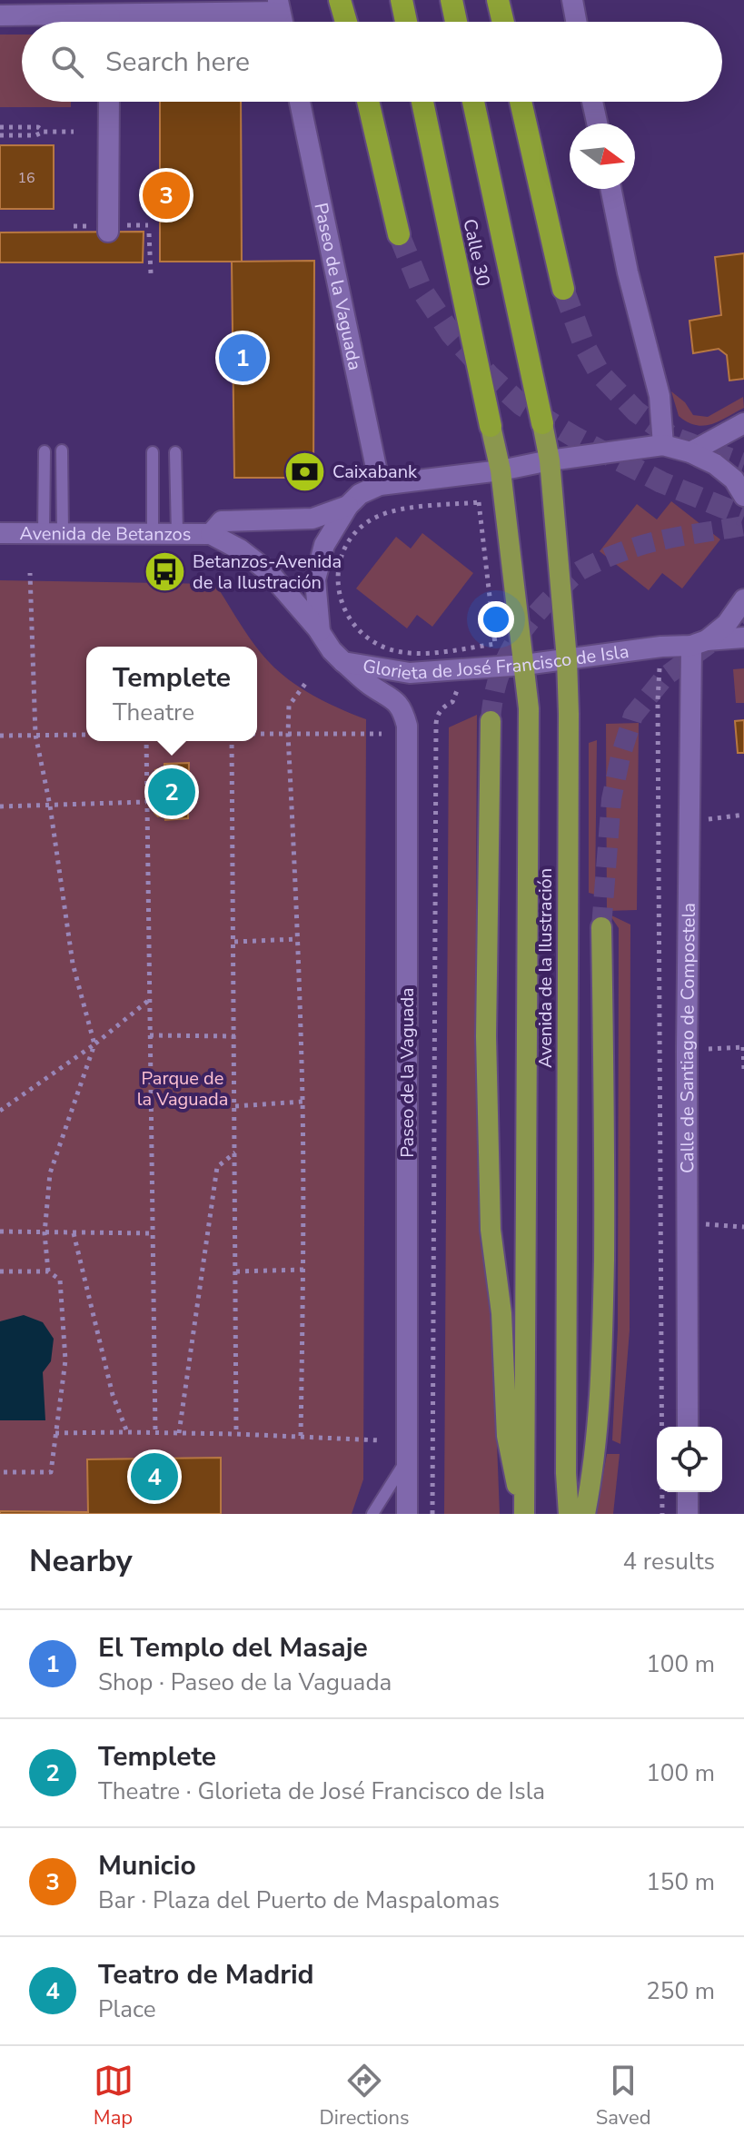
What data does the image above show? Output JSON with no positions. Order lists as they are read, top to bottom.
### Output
{
  "streets": {
    "highway": ["Calle 30", "Avenida de la Ilustración"],
    "street": [
      "Paseo de la Vaguada",
      "Avenida de Betanzos",
      "Glorieta de José Francisco de Isla",
      "Calle de Santiago de Compostela"
    ]
  },
  "crossings": [
    ["Calle 30", "Avenida de la Ilustración"],
    ["Paseo de la Vaguada", "Glorieta de José Francisco de Isla"],
    ["Avenida de Betanzos", "Glorieta de José Francisco de Isla"],
    ["Glorieta de José Francisco de Isla", "Avenida de la Ilustración"],
    ["Glorieta de José Francisco de Isla", "Calle de Santiago de Compostela"]
  ],
  "parks": ["Parque de la Vaguada"],
  "places": {
    "bank": ["Caixabank"],
    "bus stop": ["Betanzos-Avenida de la Ilustración"]
  },
  "house_numbers": ["16"],
  "north": "right",
  "page": {
    "search": "Search here",
    "pins": [
      "3",
      "1",
      "2",
      "4"
    ],
    "popup": ["Templete", "Theatre"],
    "heading": ["Nearby", "4 results"],
    "list": [
      {
        "mark": "1",
        "name": "El Templo del Masaje",
        "note": "Shop · Paseo de la Vaguada",
        "value": "100 m"
      },
      {
        "mark": "2",
        "name": "Templete",
        "note": "Theatre · Glorieta de José Francisco de Isla",
        "value": "100 m"
      },
      {
        "mark": "3",
        "name": "Municio",
        "note": "Bar · Plaza del Puerto de Maspalomas",
        "value": "150 m"
      },
      {
        "mark": "4",
        "name": "Teatro de Madrid",
        "note": "Place",
        "value": "250 m"
      }
    ],
    "nav": ["Map", "Directions", "Saved"]
  }
}
